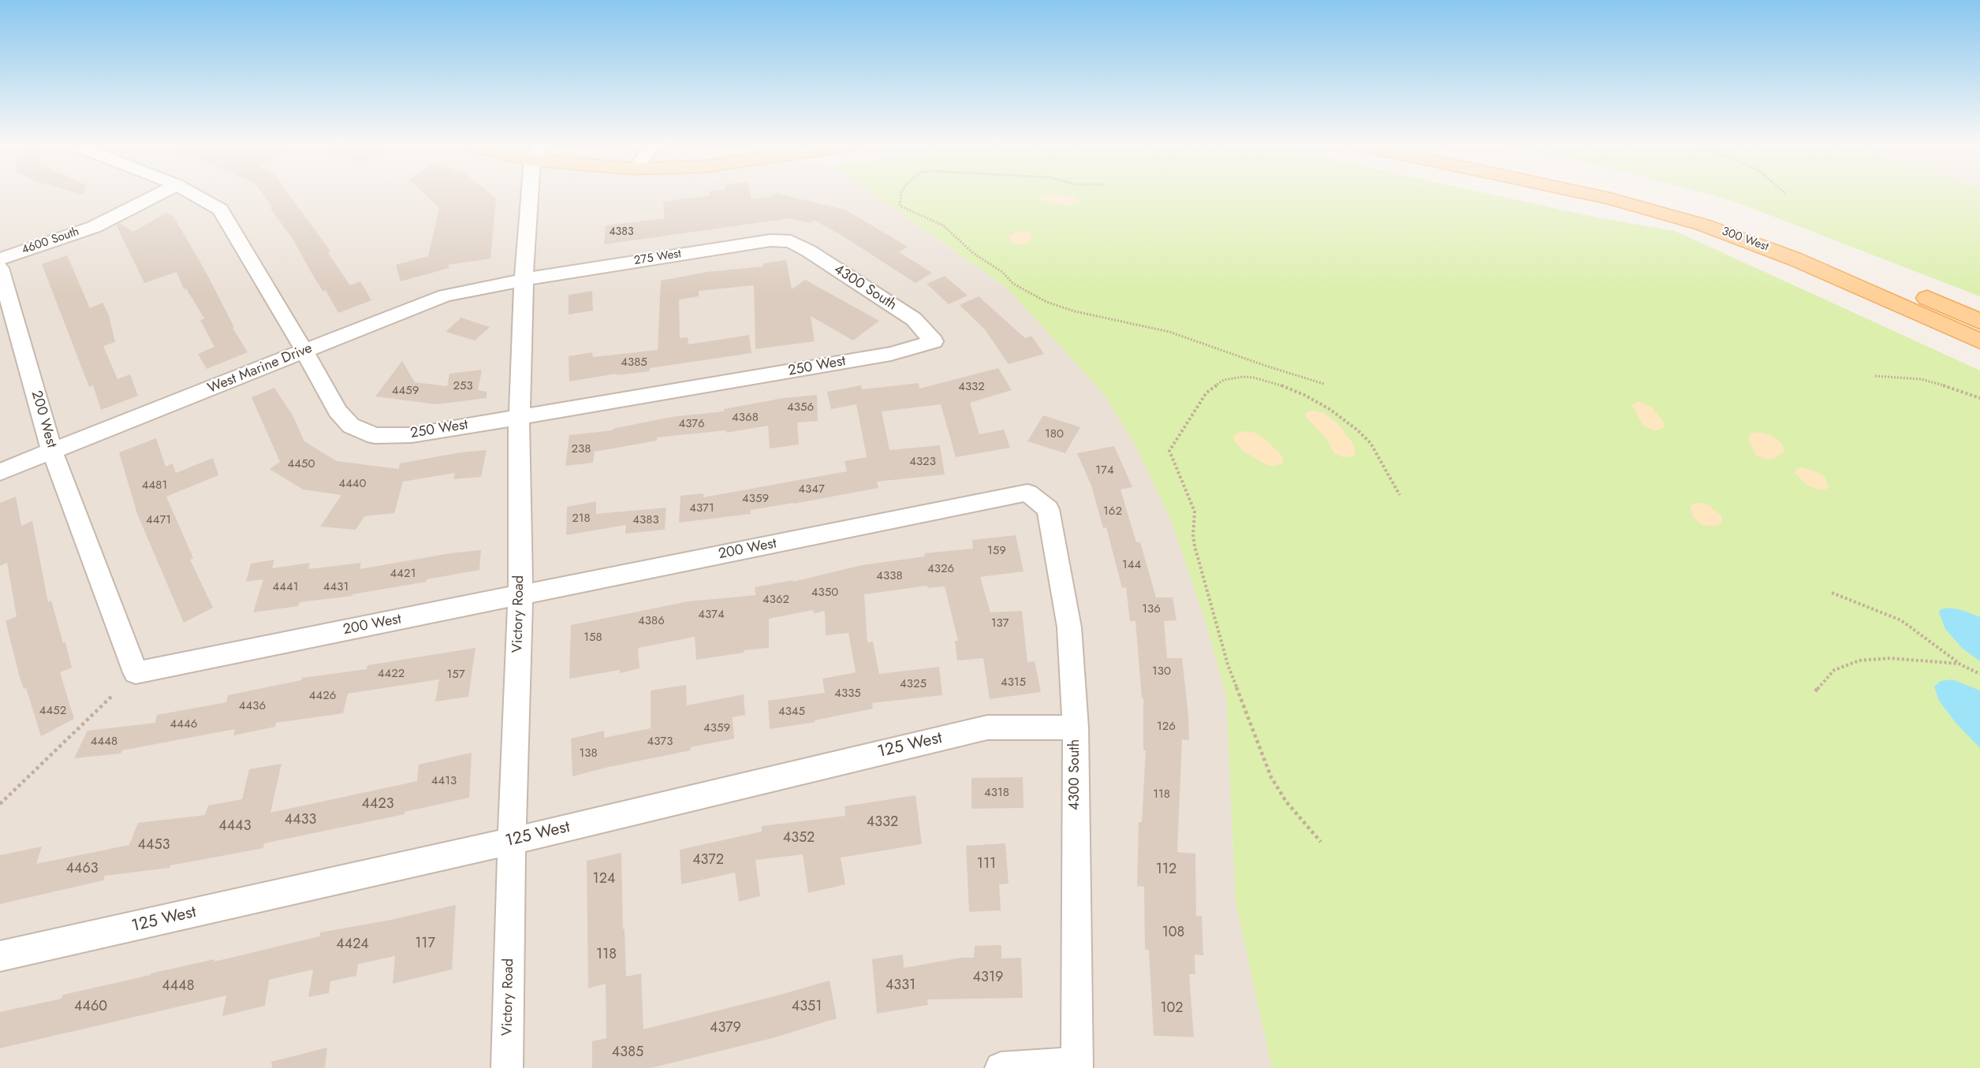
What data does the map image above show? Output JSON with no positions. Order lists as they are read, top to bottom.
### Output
{
  "streets": {
    "main road": ["300 West"],
    "street": [
      "4600 South",
      "275 West",
      "4300 South",
      "250 West",
      "West Marine Drive",
      "200 West",
      "Victory Road",
      "125 West"
    ]
  },
  "crossings": [
    ["275 West", "4300 South"],
    ["275 West", "West Marine Drive"],
    ["275 West", "Victory Road"],
    ["4300 South", "250 West"],
    ["4300 South", "200 West"],
    ["4300 South", "125 West"],
    ["250 West", "West Marine Drive"],
    ["250 West", "Victory Road"],
    ["West Marine Drive", "200 West"],
    ["West Marine Drive", "Victory Road"],
    ["200 West", "Victory Road"],
    ["Victory Road", "125 West"]
  ],
  "house_numbers": [
    "4383",
    "4385",
    "253",
    "4332",
    "4459",
    "4356",
    "4368",
    "4376",
    "180",
    "238",
    "4323",
    "4450",
    "174",
    "4440",
    "4481",
    "4347",
    "4359",
    "4371",
    "162",
    "218",
    "4471",
    "4383",
    "159",
    "144",
    "4326",
    "4421",
    "4338",
    "4441",
    "4431",
    "4350",
    "4362",
    "136",
    "4374",
    "4386",
    "137",
    "158",
    "130",
    "4422",
    "157",
    "4315",
    "4325",
    "4335",
    "4426",
    "4436",
    "4452",
    "4345",
    "4446",
    "126",
    "4359",
    "4448",
    "4373",
    "138",
    "4413",
    "4318",
    "118",
    "4423",
    "4433",
    "4332",
    "4443",
    "4352",
    "4453",
    "4372",
    "111",
    "4463",
    "112",
    "124",
    "108",
    "117",
    "4424",
    "118",
    "4319",
    "4331",
    "4448",
    "4460",
    "4351",
    "102",
    "4379",
    "4385"
  ]
}
